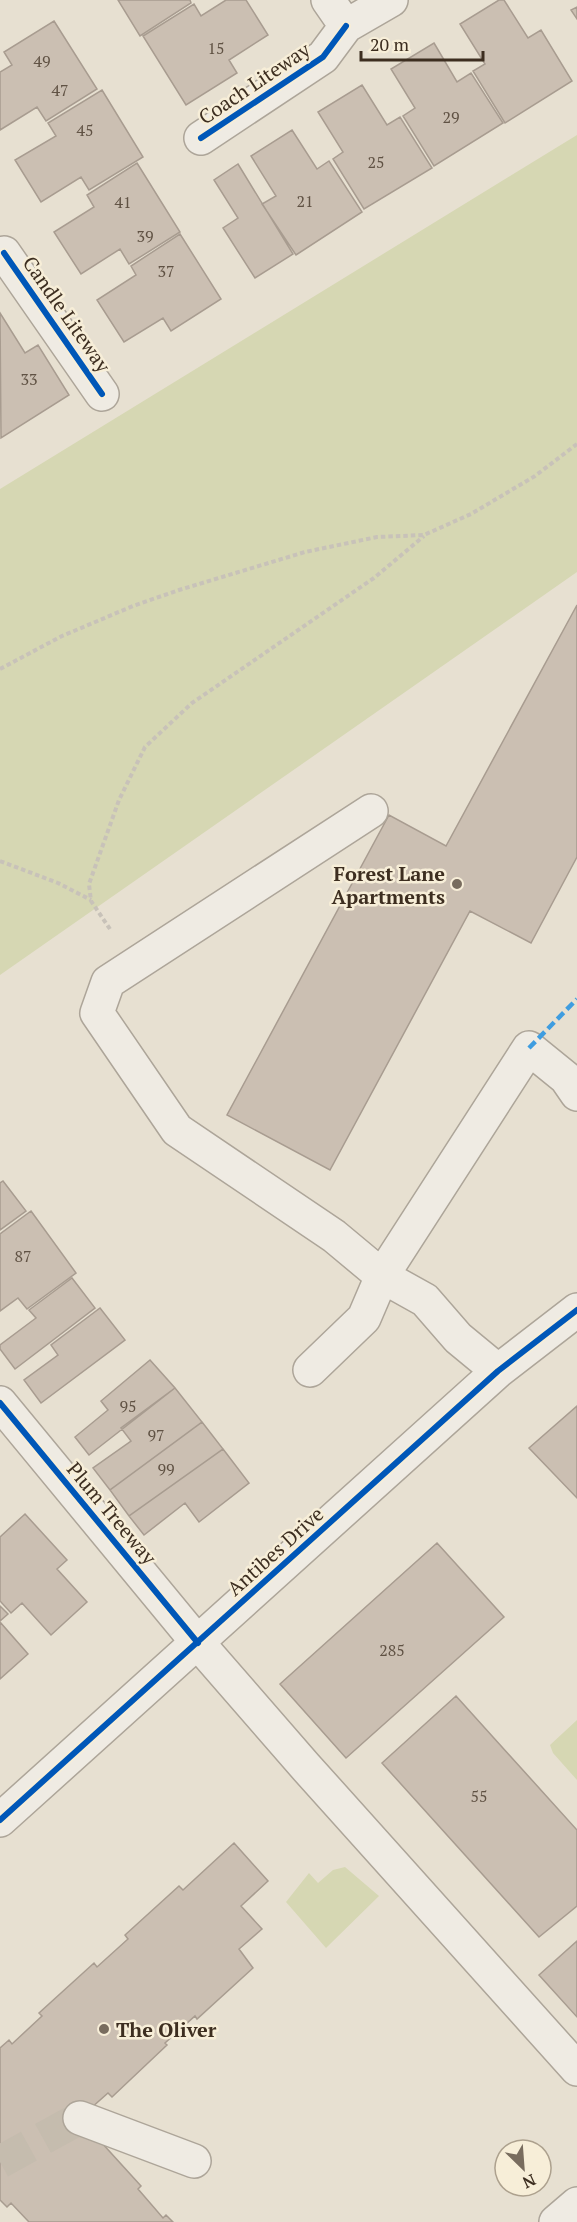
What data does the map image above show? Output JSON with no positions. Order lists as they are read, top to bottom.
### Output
{
  "streets": {
    "street": [
      "Coach Liteway",
      "Candle Liteway",
      "Plum Treeway",
      "Antibes Drive"
    ]
  },
  "crossings": [
    ["Plum Treeway", "Antibes Drive"]
  ],
  "places": ["Forest Lane Apartments", "The Oliver"],
  "house_numbers": [
    "15",
    "49",
    "47",
    "29",
    "45",
    "25",
    "21",
    "41",
    "39",
    "37",
    "33",
    "87",
    "95",
    "97",
    "99",
    "285",
    "55"
  ],
  "scale_bar": "20 m",
  "north": "bottom right"
}
